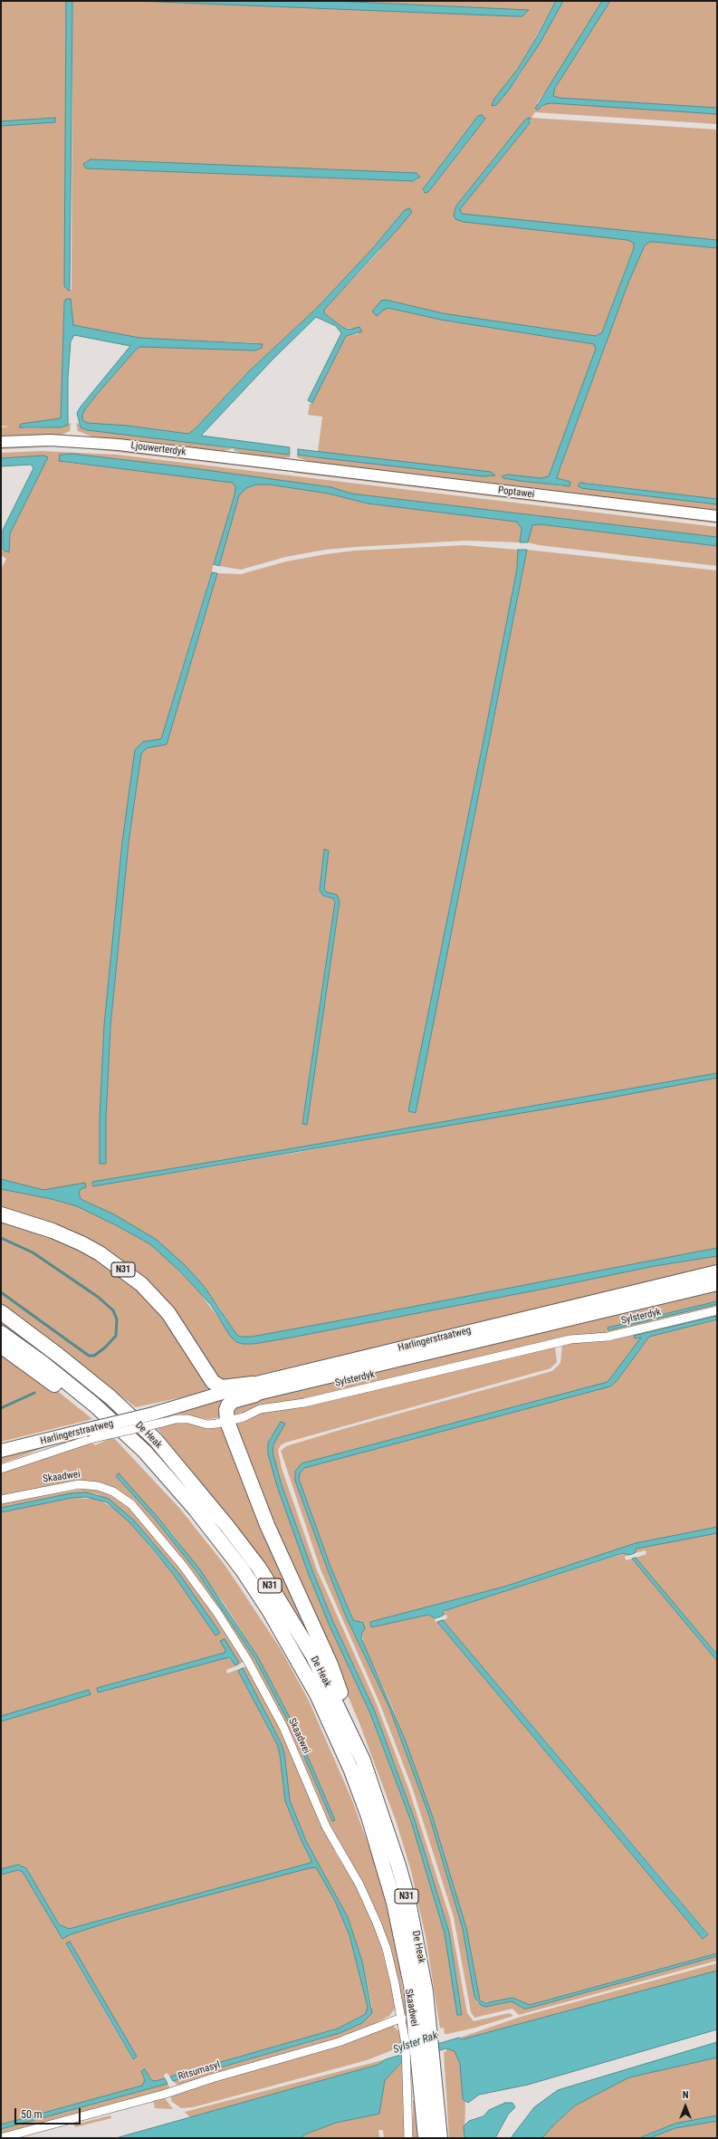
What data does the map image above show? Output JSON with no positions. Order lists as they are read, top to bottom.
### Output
{
  "streets": {
    "highway": ["N31", "De Heak"],
    "main road": ["Ljouwerterdyk", "Poptawei", "Harlingerstraatweg"],
    "street": ["Sylsterdyk", "Skaadwei", "Ritsumasyl"]
  },
  "crossings": [
    ["Ljouwerterdyk", "Poptawei"],
    ["N31", "Sylsterdyk"],
    ["N31", "Harlingerstraatweg"],
    ["N31", "De Heak"],
    ["Sylsterdyk", "Harlingerstraatweg"],
    ["De Heak", "Skaadwei"],
    ["Skaadwei", "Ritsumasyl"]
  ],
  "water": ["Sylster Rak"],
  "scale_bar": "50 m",
  "north": "top"
}
